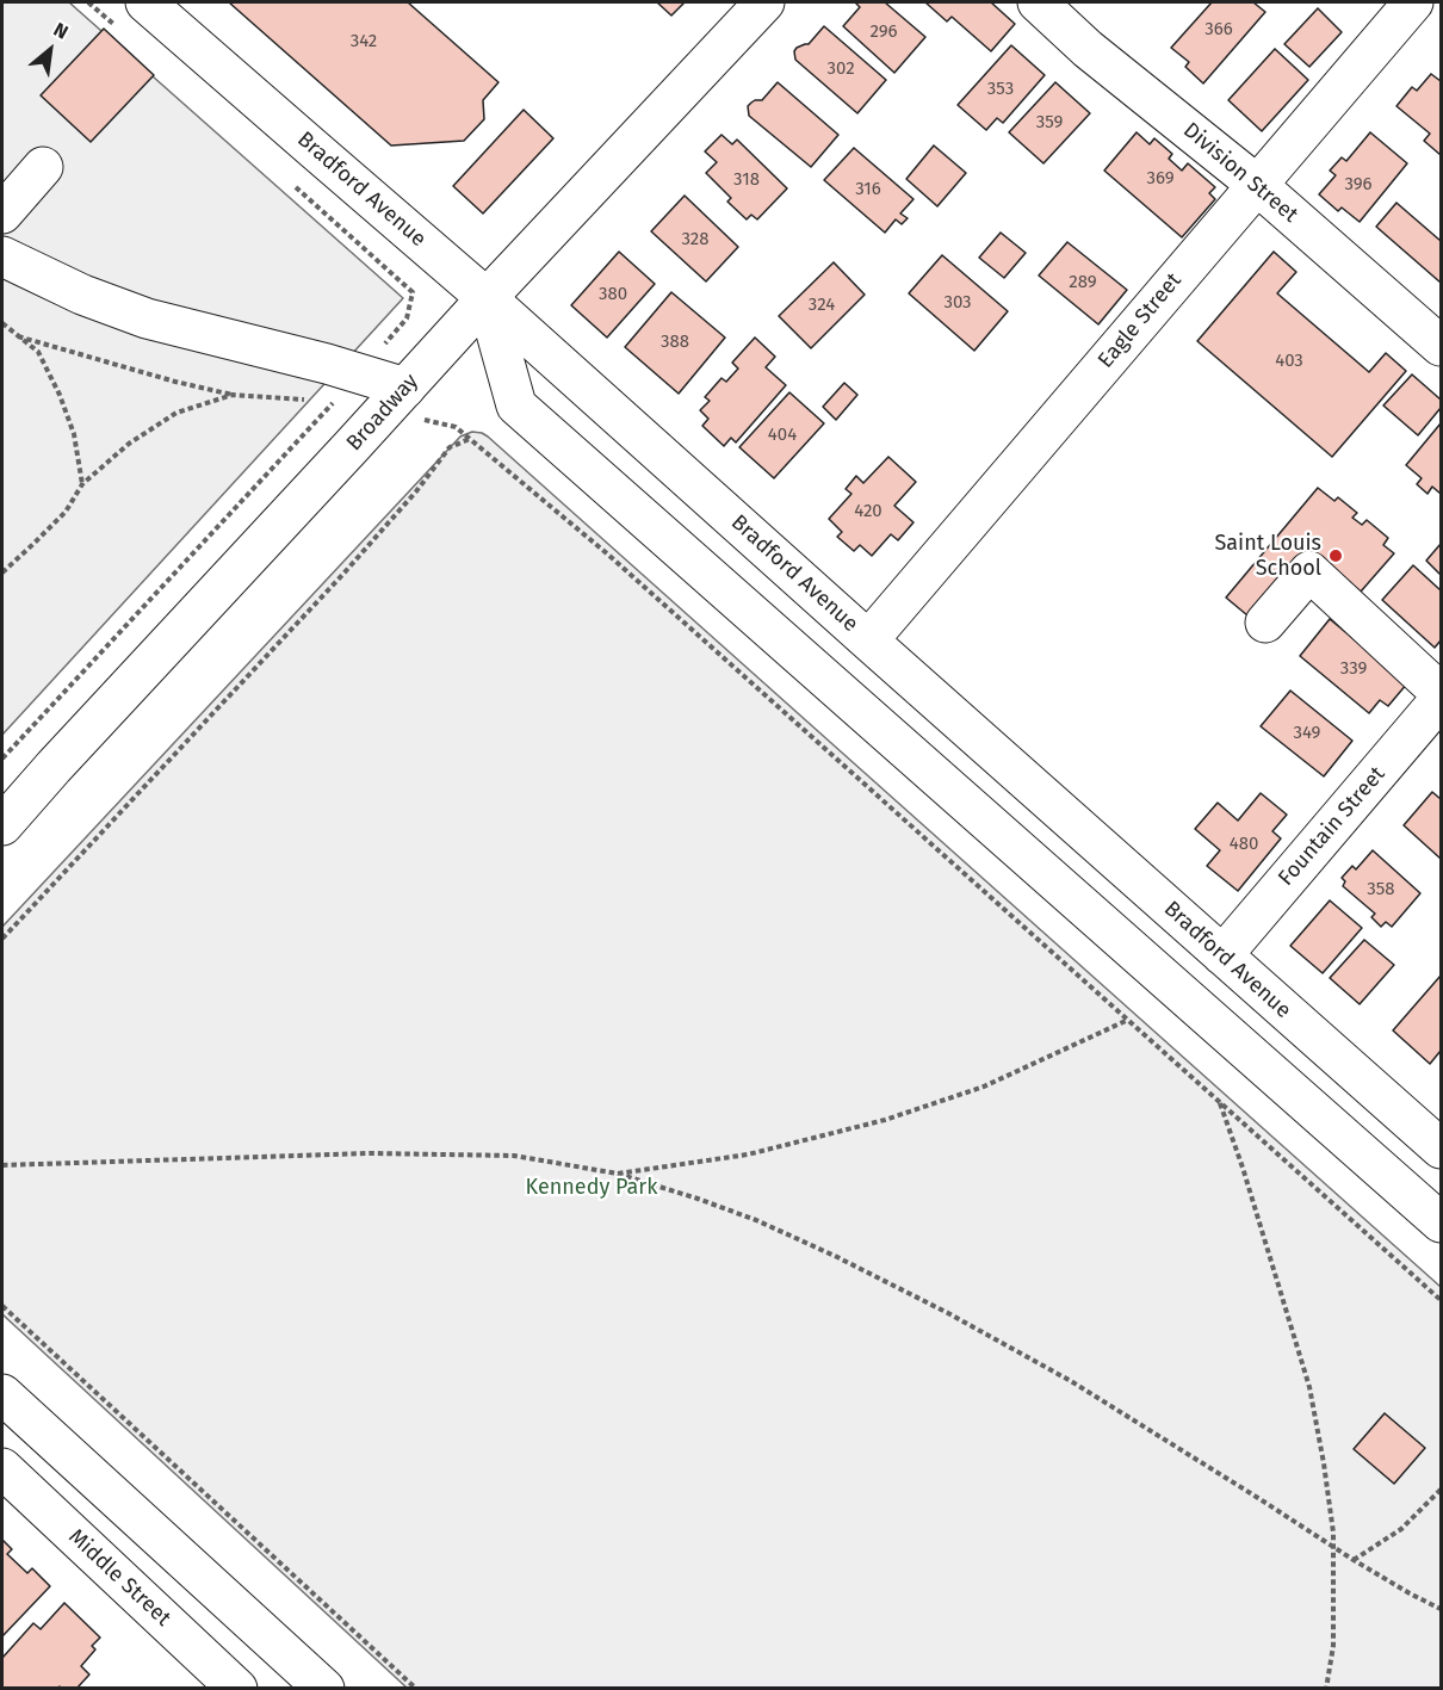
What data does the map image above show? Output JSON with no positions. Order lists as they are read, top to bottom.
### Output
{
  "streets": {
    "street": [
      "Division Street",
      "Bradford Avenue",
      "Eagle Street",
      "Broadway",
      "Fountain Street",
      "Middle Street"
    ]
  },
  "crossings": [
    ["Division Street", "Eagle Street"],
    ["Bradford Avenue", "Eagle Street"],
    ["Bradford Avenue", "Broadway"],
    ["Bradford Avenue", "Fountain Street"]
  ],
  "parks": ["Kennedy Park"],
  "places": ["Saint Louis School"],
  "house_numbers": [
    "366",
    "296",
    "342",
    "302",
    "353",
    "359",
    "369",
    "318",
    "396",
    "316",
    "328",
    "289",
    "380",
    "303",
    "324",
    "388",
    "403",
    "404",
    "420",
    "339",
    "349",
    "480",
    "358"
  ],
  "north": "top right"
}
